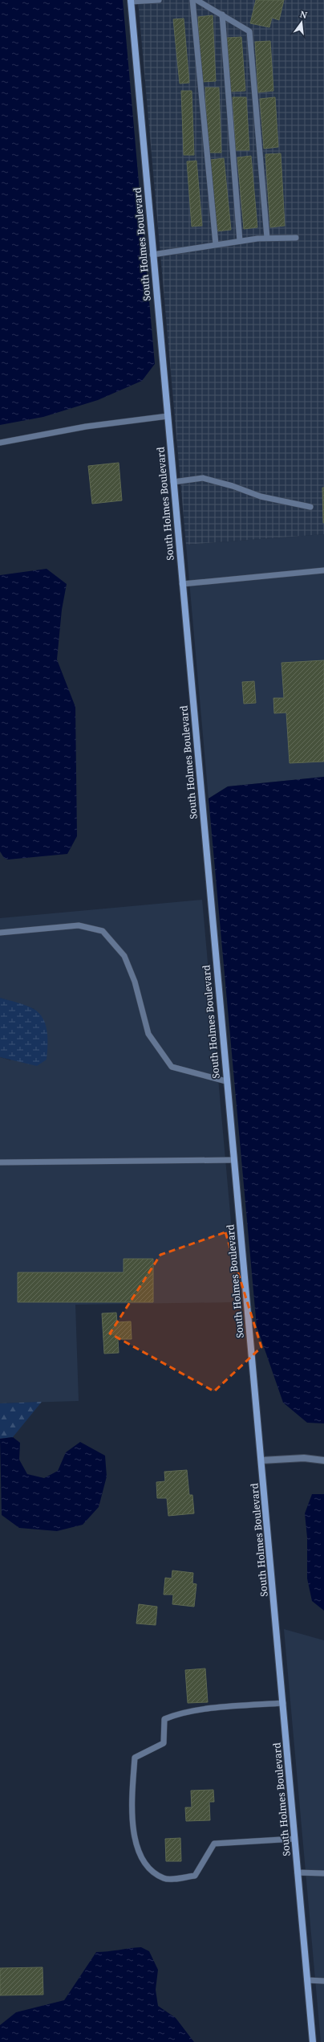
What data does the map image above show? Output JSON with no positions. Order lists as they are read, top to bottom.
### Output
{
  "streets": {
    "main road": ["South Holmes Boulevard"]
  },
  "north": "top"
}
